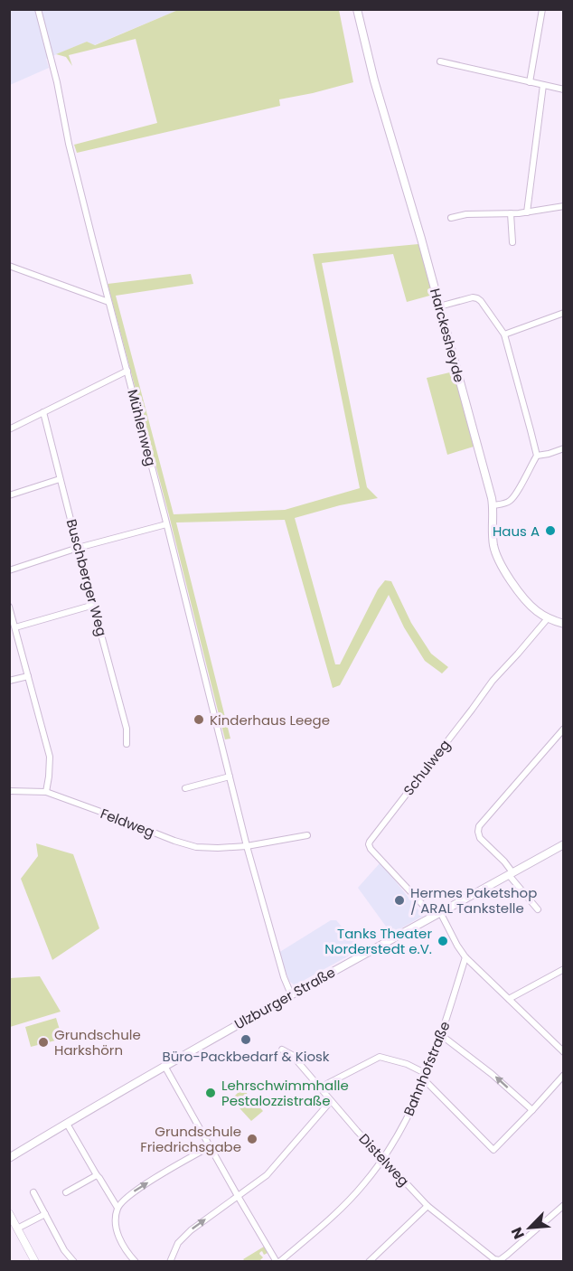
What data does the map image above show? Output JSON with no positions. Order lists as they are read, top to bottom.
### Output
{
  "streets": {
    "main road": ["Harckesheyde", "Ulzburger Straße"],
    "street": [
      "Mühlenweg",
      "Buschberger Weg",
      "Schulweg",
      "Feldweg",
      "Bahnhofstraße",
      "Distelweg"
    ]
  },
  "crossings": [
    ["Harckesheyde", "Schulweg"],
    ["Mühlenweg", "Feldweg"],
    ["Mühlenweg", "Ulzburger Straße"],
    ["Schulweg", "Ulzburger Straße"],
    ["Bahnhofstraße", "Distelweg"]
  ],
  "places": [
    "Haus A",
    "Kinderhaus Leege",
    "Hermes Paketshop / ARAL Tankstelle",
    "Tanks Theater Norderstedt e.V.",
    "Büro-Packbedarf & Kiosk",
    "Grundschule Harkshörn",
    "Lehrschwimmhalle Pestalozzistraße",
    "Grundschule Friedrichsgabe"
  ],
  "north": "bottom left"
}
